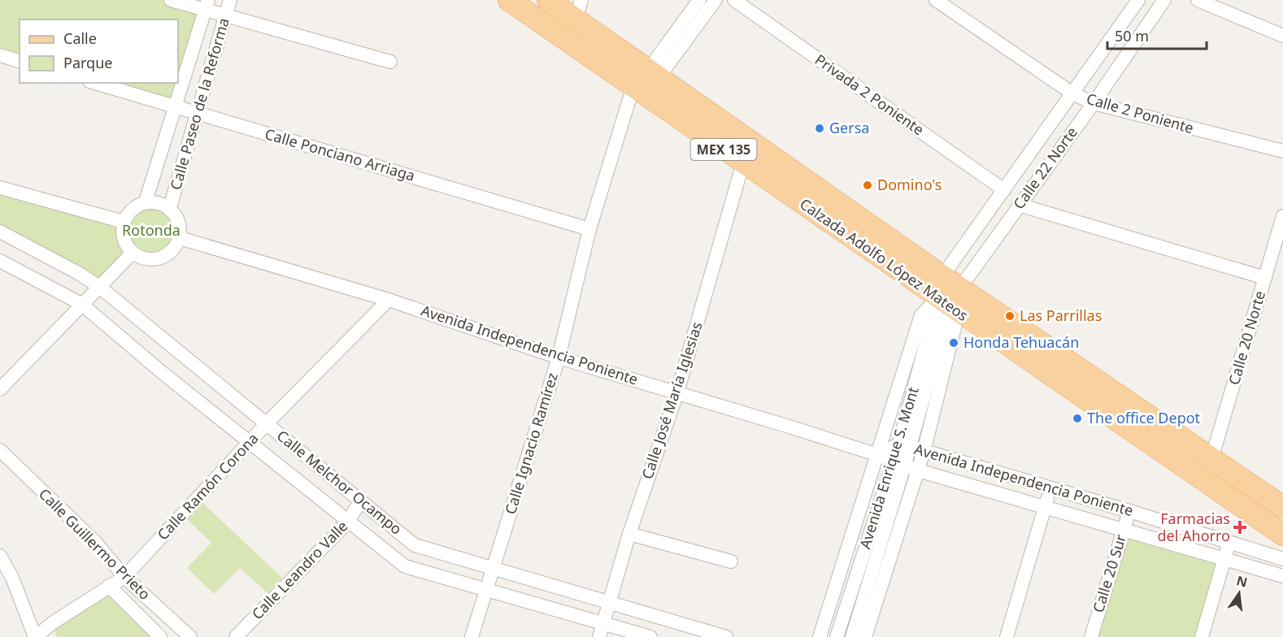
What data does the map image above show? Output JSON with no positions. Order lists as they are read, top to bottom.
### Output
{
  "streets": {
    "main road": ["MEX 135", "Calzada Adolfo López Mateos"],
    "street": [
      "Privada 2 Poniente",
      "Calle Paseo de la Reforma",
      "Calle 2 Poniente",
      "Calle Ponciano Arriaga",
      "Calle 22 Norte",
      "Calle 20 Norte",
      "Avenida Independencia Poniente",
      "Calle José María Iglesias",
      "Calle Ignacio Ramírez",
      "Avenida Enrique S. Mont",
      "Calle Melchor Ocampo",
      "Calle Ramón Corona",
      "Calle Guillermo Prieto",
      "Calle Leandro Valle",
      "Calle 20 Sur"
    ]
  },
  "crossings": [
    ["Privada 2 Poniente", "Calle 22 Norte"],
    ["Calle Paseo de la Reforma", "Calle Ponciano Arriaga"],
    ["Calle Paseo de la Reforma", "Avenida Independencia Poniente"],
    ["Calle 2 Poniente", "Calle 22 Norte"],
    ["Calle Ponciano Arriaga", "Calle Ignacio Ramírez"],
    ["Calle 22 Norte", "Calzada Adolfo López Mateos"],
    ["Calle 22 Norte", "Avenida Enrique S. Mont"],
    ["Calzada Adolfo López Mateos", "Calle 20 Norte"],
    ["Calzada Adolfo López Mateos", "Calle José María Iglesias"],
    ["Calzada Adolfo López Mateos", "Calle Ignacio Ramírez"],
    ["Calzada Adolfo López Mateos", "Avenida Enrique S. Mont"],
    ["Avenida Independencia Poniente", "Calle José María Iglesias"],
    ["Avenida Independencia Poniente", "Calle Ignacio Ramírez"],
    ["Avenida Independencia Poniente", "Avenida Enrique S. Mont"],
    ["Avenida Independencia Poniente", "Calle Ramón Corona"],
    ["Avenida Independencia Poniente", "Calle 20 Sur"],
    ["Calle José María Iglesias", "Calle Melchor Ocampo"],
    ["Calle Ignacio Ramírez", "Calle Melchor Ocampo"],
    ["Calle Melchor Ocampo", "Calle Ramón Corona"],
    ["Calle Melchor Ocampo", "Calle Leandro Valle"],
    ["Calle Ramón Corona", "Calle Guillermo Prieto"]
  ],
  "parks": ["Rotonda"],
  "places": {
    "other": [
      "Gersa",
      "Domino's",
      "Las Parrillas",
      "Honda Tehuacán",
      "The office Depot"
    ],
    "health": ["Farmacias del Ahorro"]
  },
  "legend": ["Calle", "Parque"],
  "scale_bar": "50 m",
  "north": "top"
}
